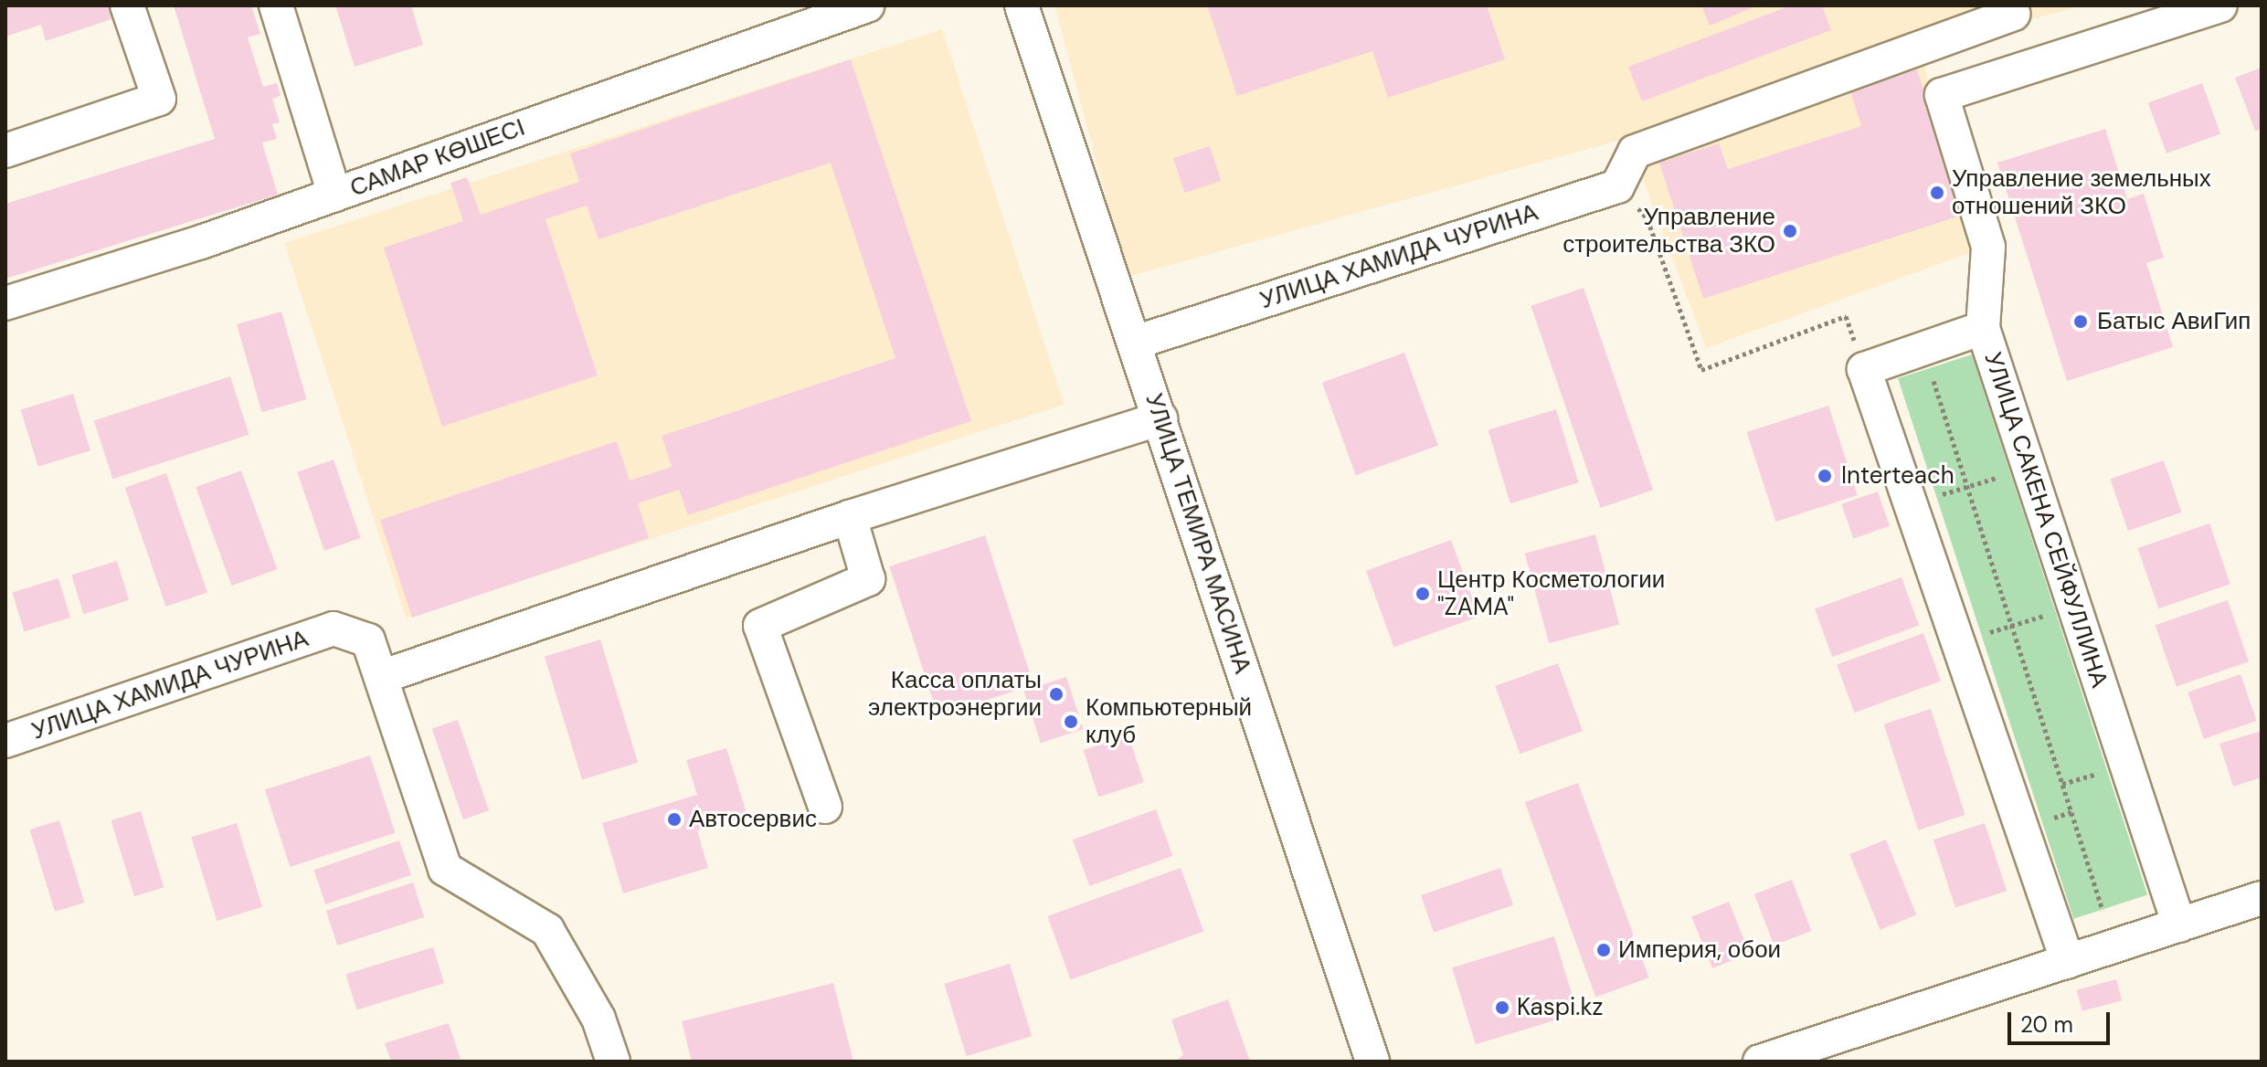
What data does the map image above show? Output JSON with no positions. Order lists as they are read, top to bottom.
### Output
{
  "streets": {
    "street": [
      "САМАР КӨШЕСІ",
      "УЛИЦА ХАМИДА ЧУРИНА",
      "УЛИЦА САКЕНА СЕЙФУЛЛИНА",
      "УЛИЦА ТЕМИРА МАСИНА"
    ]
  },
  "crossings": [
    ["УЛИЦА ХАМИДА ЧУРИНА", "УЛИЦА ТЕМИРА МАСИНА"]
  ],
  "places": [
    "Управление земельных отношений ЗКО",
    "Управление строительства ЗКО",
    "Батыс АвиГип",
    "Interteach",
    "Центр Косметологии \"ZAMA\"",
    "Касса оплаты электроэнергии",
    "Компьютерный клуб",
    "Автосервис",
    "Империя, обои",
    "Kaspi.kz"
  ],
  "scale_bar": "20 m"
}
